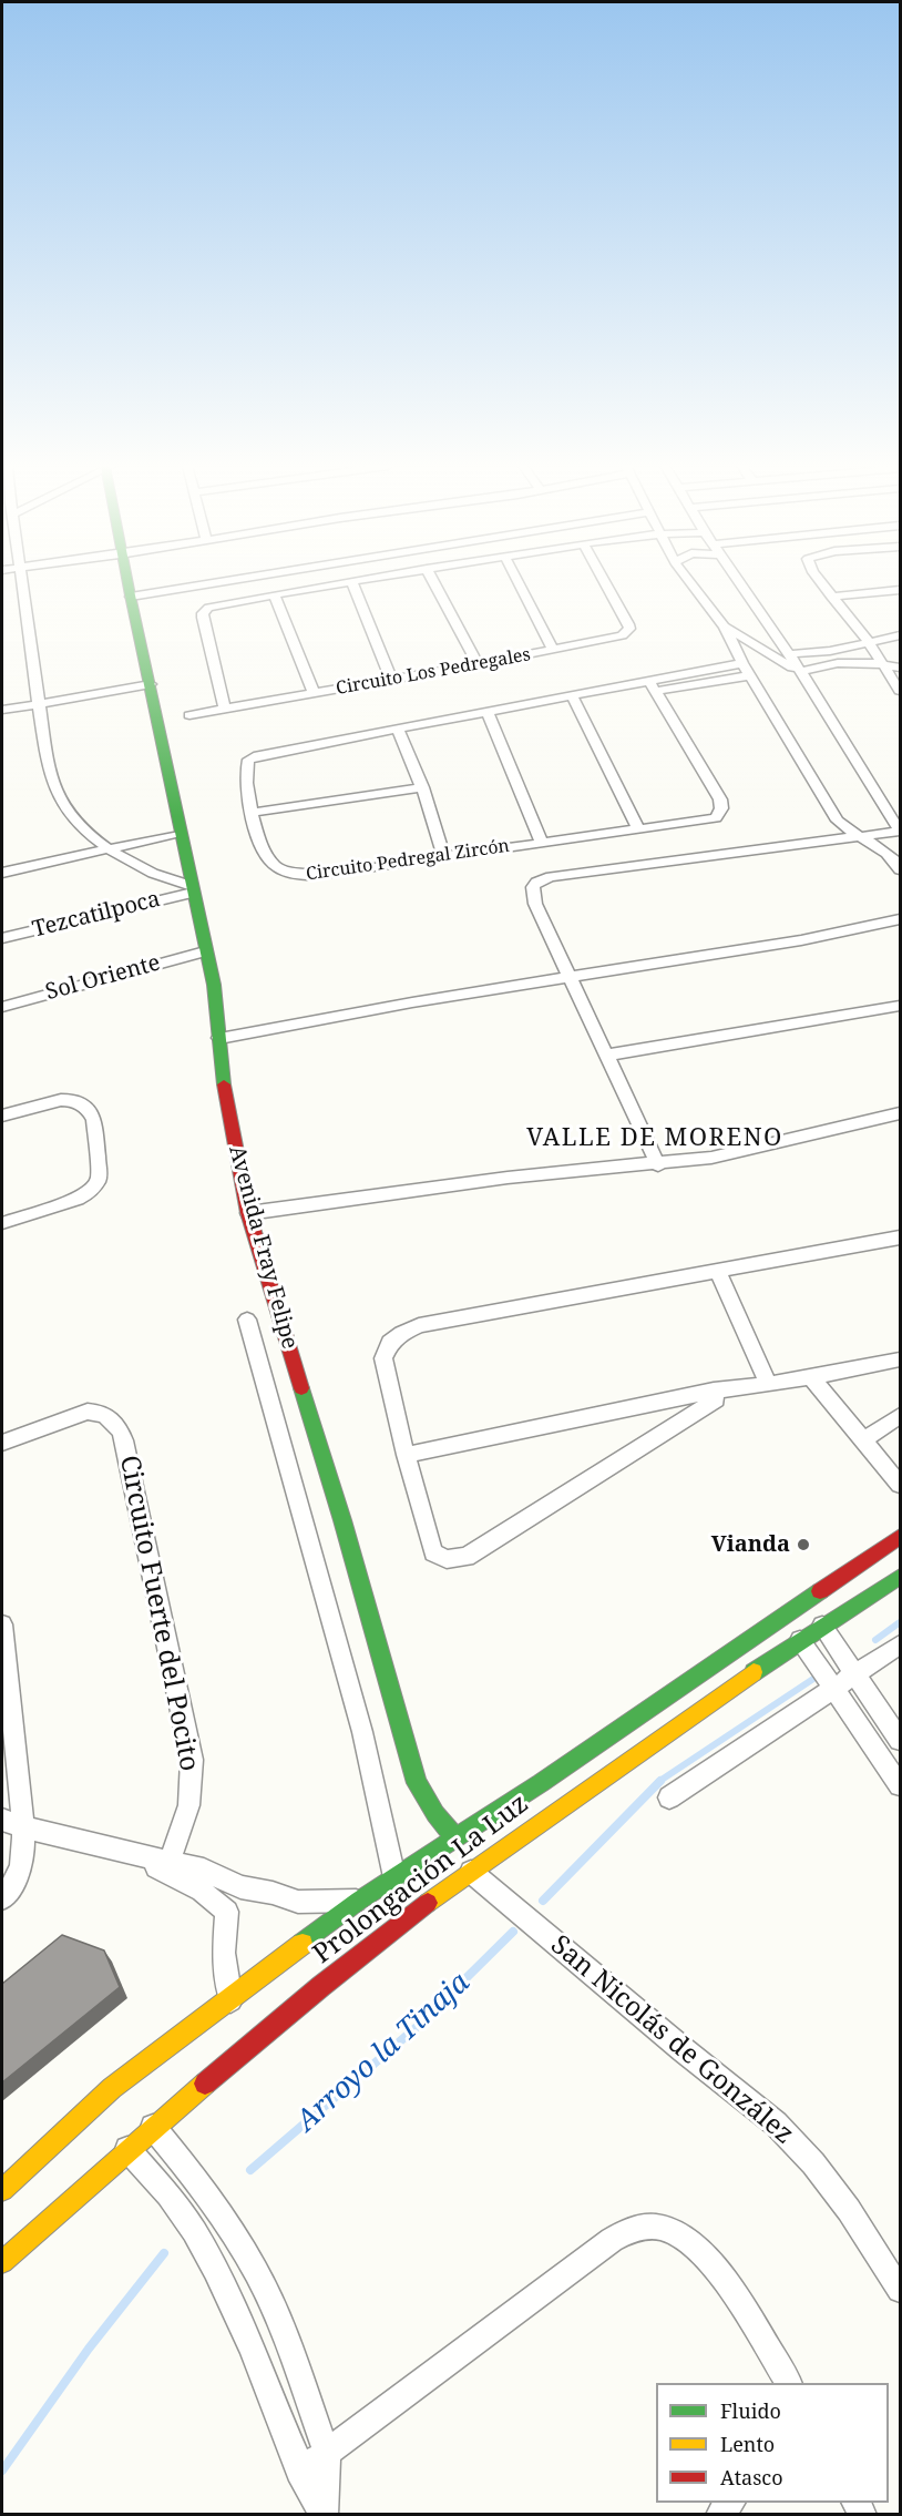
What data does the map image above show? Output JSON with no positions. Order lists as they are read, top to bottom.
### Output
{
  "streets": {
    "street": [
      "Circuito Los Pedregales",
      "Circuito Pedregal Zircón",
      "Tezcatilpoca",
      "Sol Oriente",
      "Avenida Fray Felipe",
      "Circuito Fuerte del Pocito",
      "Prolongación La Luz",
      "San Nicolás de González"
    ]
  },
  "crossings": [
    ["Tezcatilpoca", "Avenida Fray Felipe"],
    ["Sol Oriente", "Avenida Fray Felipe"],
    ["Avenida Fray Felipe", "Prolongación La Luz"],
    ["Prolongación La Luz", "San Nicolás de González"]
  ],
  "districts": ["VALLE DE MORENO"],
  "water": ["Arroyo la Tinaja"],
  "places": ["Vianda"],
  "legend": ["Fluido", "Lento", "Atasco"]
}
